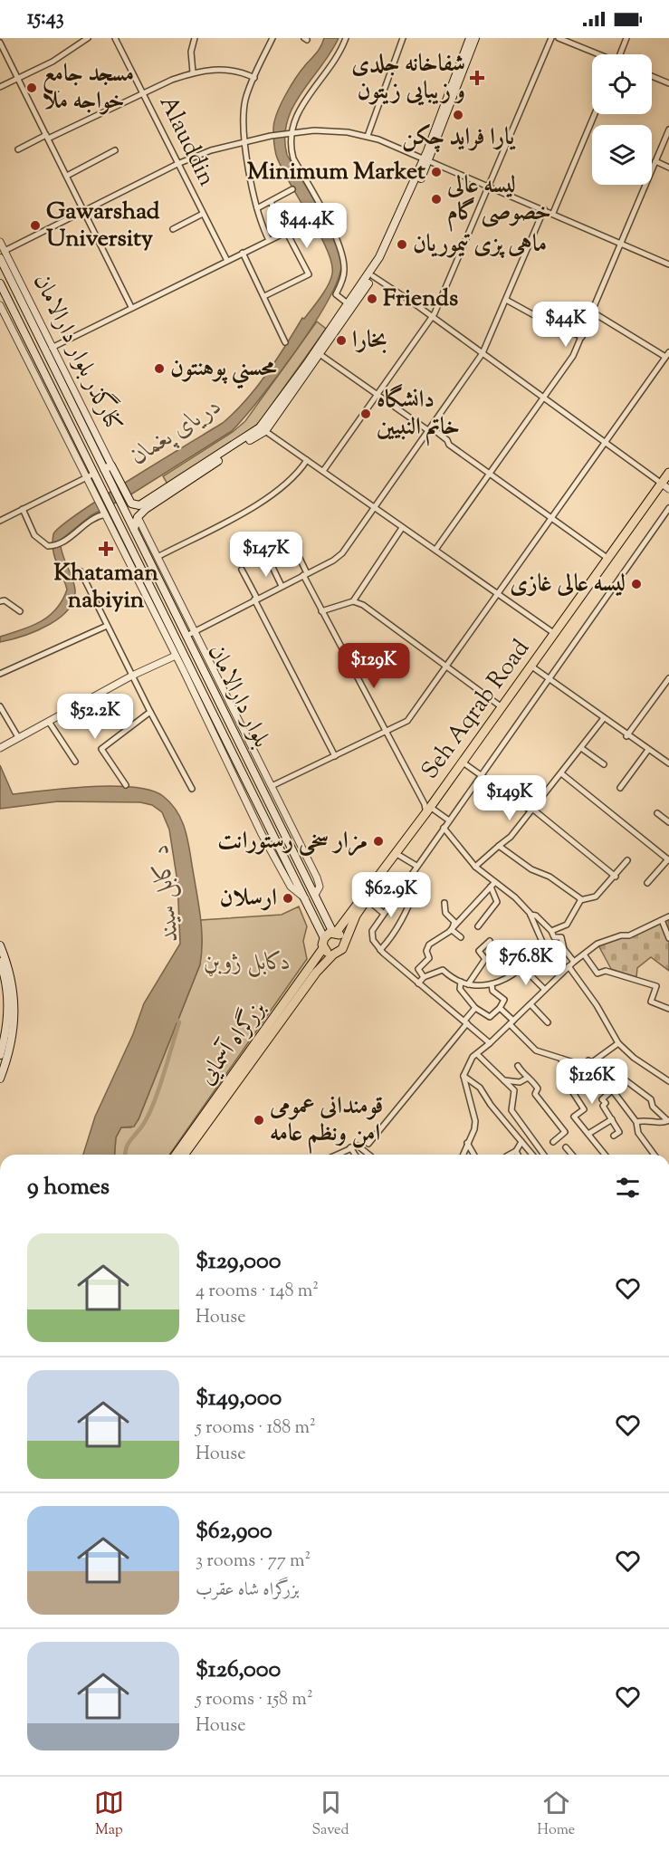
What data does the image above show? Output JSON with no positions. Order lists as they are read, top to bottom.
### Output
{
  "streets": {
    "highway": ["Seh Aqrab Road", "بزرگراه آسمایی"],
    "main road": ["کنارگذر بلوار دارالامان", "بلوار دارالامان"],
    "street": ["Alauddin"]
  },
  "crossings": [
    ["بلوار دارالامان", "Seh Aqrab Road"],
    ["بلوار دارالامان", "بزرگراه آسمایی"],
    ["Seh Aqrab Road", "بزرگراه آسمایی"]
  ],
  "water": ["دریای پغمان", "د کابل سيند"],
  "parks": ["دکابل ژوبڼ"],
  "places": {
    "health": ["شفاخانه جلدی و زیبایی زیتون", "Khataman nabiyin"],
    "other": [
      "مسجد جامع خواجه ملا",
      "یارا فراید چکن",
      "Minimum Market",
      "لیسه عالی خصوصی گام",
      "Gawarshad University",
      "ماهی پزی تیموریان",
      "Friends",
      "بخارا",
      "محسني پوهنتون",
      "دانشگاه خاتم النبیین",
      "لیسه عالی غازی",
      "مزار سخی رستورانت",
      "ارسلان",
      "قومندانی عمومی امن ونظم عامه"
    ]
  },
  "page": {
    "status": "15:43",
    "price": [
      "$44.4K",
      "$44K",
      "$147K",
      "$129K",
      "$52.2K",
      "$149K",
      "$62.9K",
      "$76.8K",
      "$126K"
    ],
    "heading": "9 homes",
    "list": [
      {
        "name": "$129,000",
        "note": "4 rooms · 148 m² · House"
      },
      {
        "name": "$149,000",
        "note": "5 rooms · 188 m² · House"
      },
      {
        "name": "$62,900",
        "note": "3 rooms · 77 m² · بزرگراه شاه عقرب"
      },
      {
        "name": "$126,000",
        "note": "5 rooms · 158 m² · House"
      }
    ],
    "tabs": ["Map", "Saved", "Home"]
  }
}
